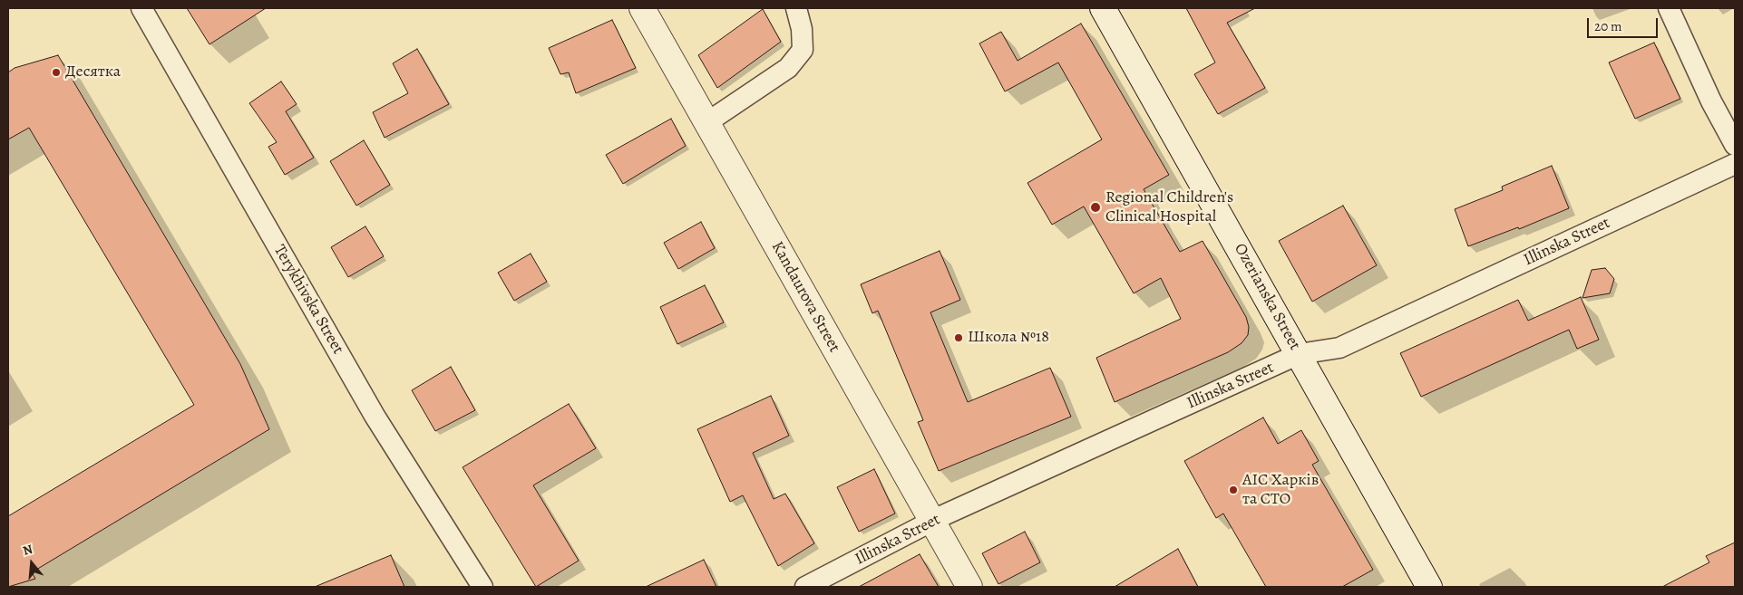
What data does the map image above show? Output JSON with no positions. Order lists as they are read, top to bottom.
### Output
{
  "streets": {
    "main road": ["Kandaurova Street", "Ozerianska Street"],
    "street": ["Illinska Street", "Terykhivska Street"]
  },
  "crossings": [
    ["Illinska Street", "Kandaurova Street"],
    ["Illinska Street", "Ozerianska Street"]
  ],
  "places": [
    "Десятка",
    "Regional Children's Clinical Hospital",
    "Школа №18",
    "АІС Харків та СТО"
  ],
  "scale_bar": "20 m",
  "north": "top"
}
